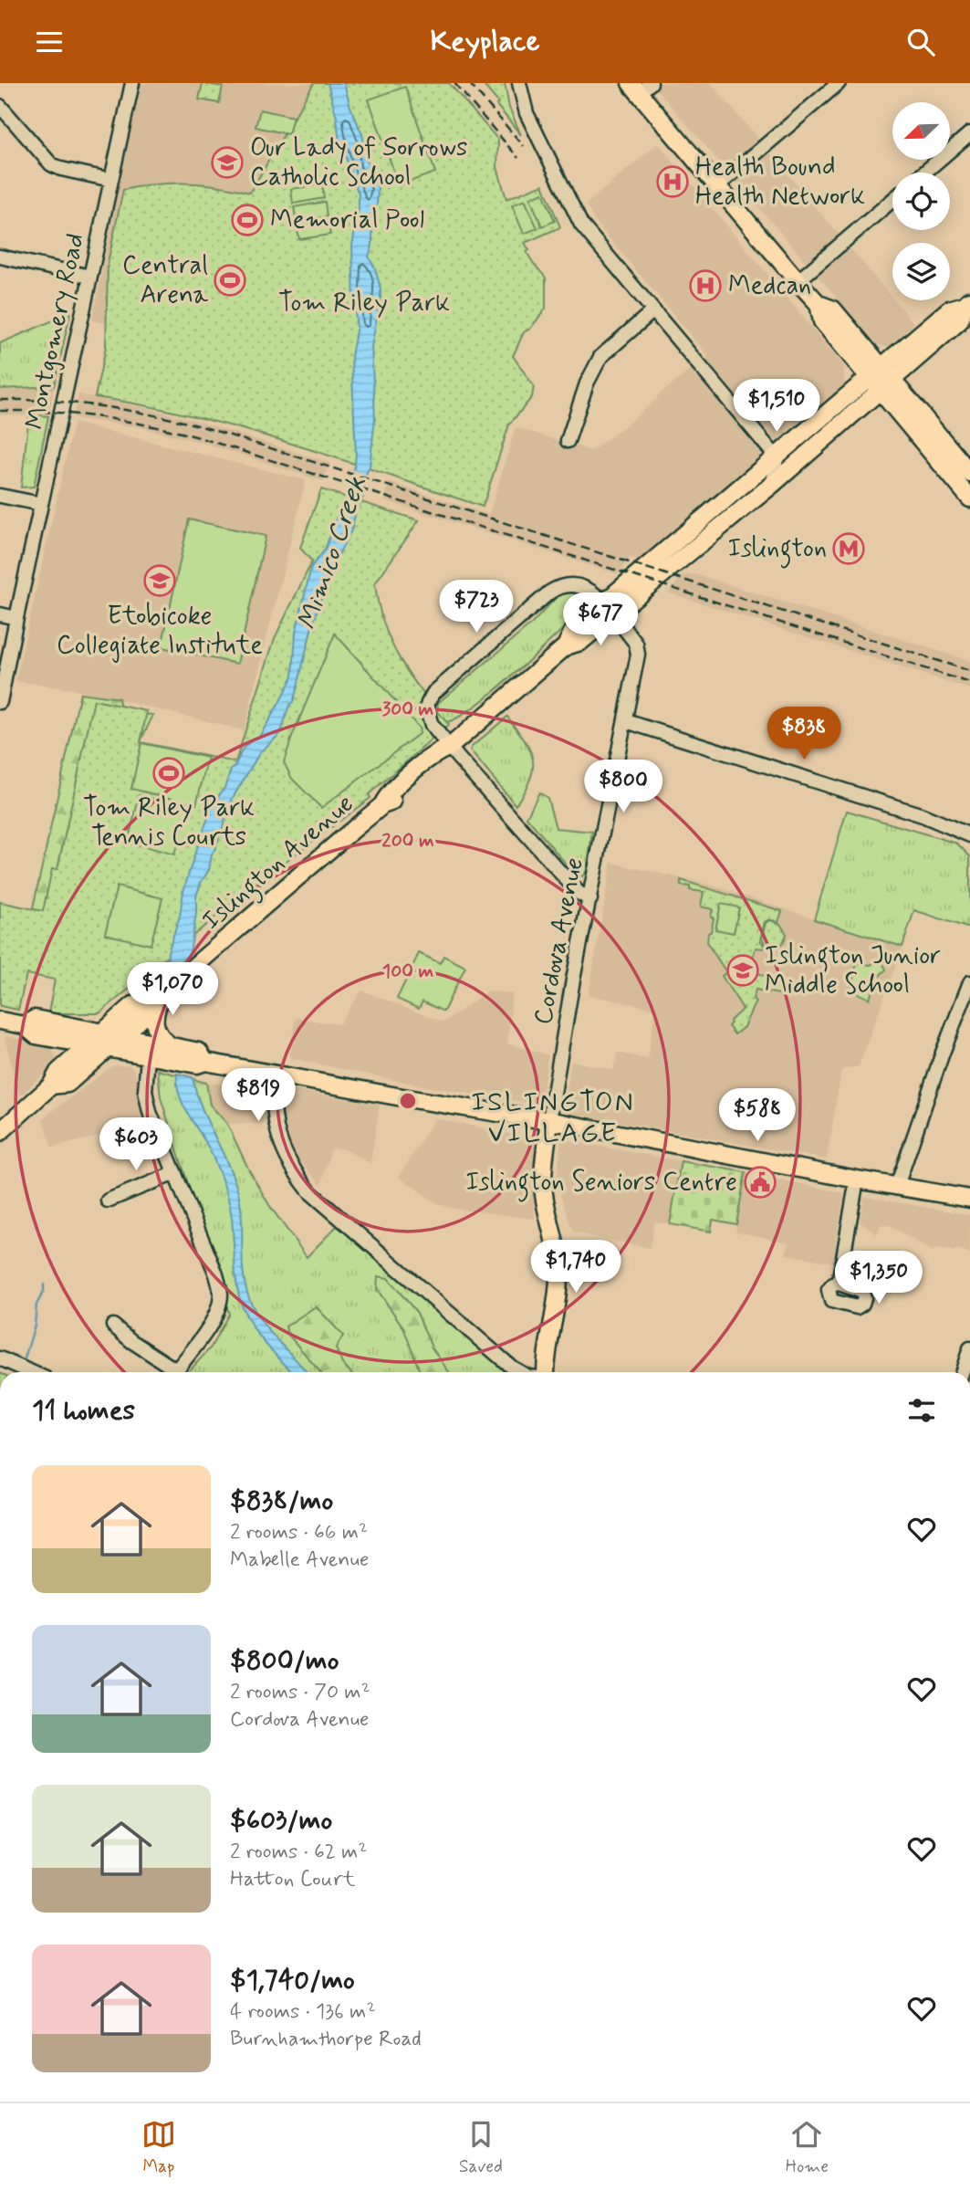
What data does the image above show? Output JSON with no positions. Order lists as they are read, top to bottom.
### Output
{
  "streets": {
    "main road": ["Islington Avenue"],
    "street": ["Montgomery Road", "Cordova Avenue"]
  },
  "crossings": [
    ["Islington Avenue", "Cordova Avenue"]
  ],
  "districts": ["ISLINGTON VILLAGE"],
  "water": ["Mimico Creek"],
  "parks": ["Tom Riley Park"],
  "places": {
    "school or university": ["Our Lady of Sorrows Catholic School", "Etobicoke Collegiate Institute", "Islington Junior Middle School"],
    "hospital": ["Health Bound Health Network", "Medcan"],
    "sports": ["Memorial Pool", "Central Arena", "Tom Riley Park Tennis Courts"],
    "metro station": ["Islington"],
    "public building": ["Islington Seniors Centre"]
  },
  "north": "bottom left",
  "page": {
    "header": "Keyplace",
    "price": [
      "$1,510",
      "$723",
      "$677",
      "$838",
      "$800",
      "$1,070",
      "$819",
      "$588",
      "$603",
      "$1,740",
      "$1,350"
    ],
    "heading": "11 homes",
    "list": [
      {
        "name": "$838/mo",
        "note": "2 rooms · 66 m² · Mabelle Avenue"
      },
      {
        "name": "$800/mo",
        "note": "2 rooms · 70 m² · Cordova Avenue"
      },
      {
        "name": "$603/mo",
        "note": "2 rooms · 62 m² · Hatton Court"
      },
      {
        "name": "$1,740/mo",
        "note": "4 rooms · 136 m² · Burnhamthorpe Road"
      }
    ],
    "tabs": ["Map", "Saved", "Home"]
  },
  "rings": ["300 m", "200 m", "100 m"]
}
